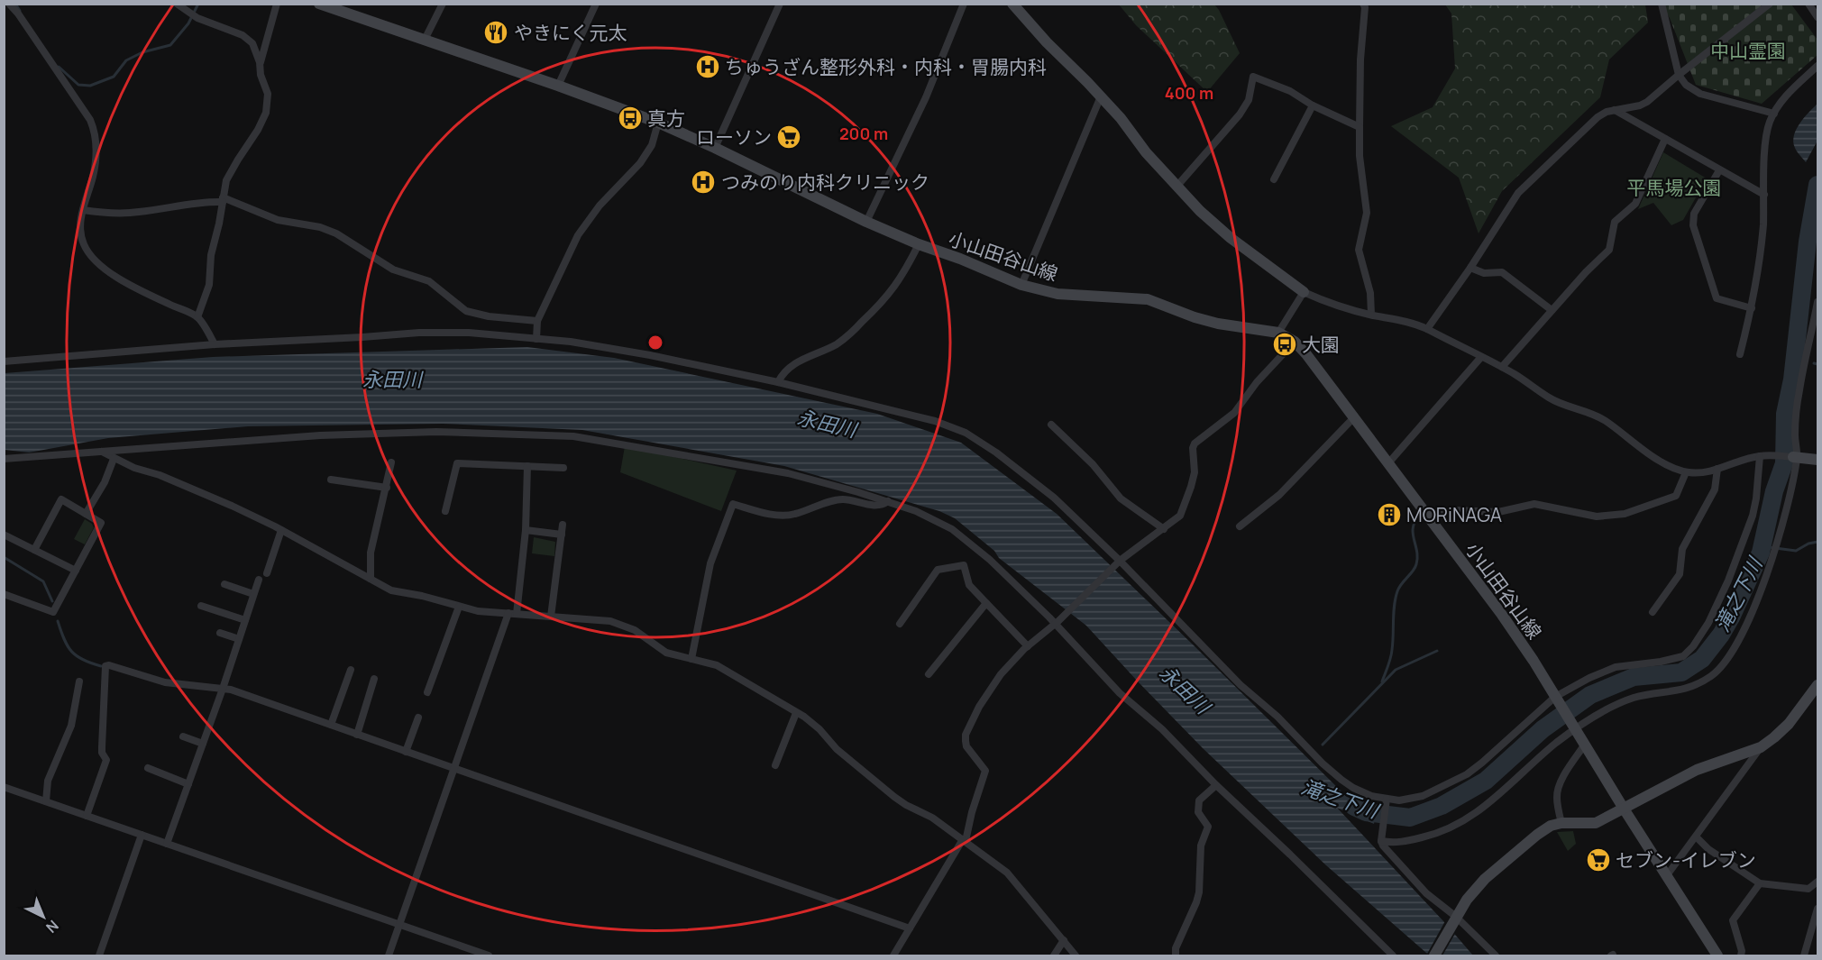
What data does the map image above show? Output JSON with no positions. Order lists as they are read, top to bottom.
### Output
{
  "streets": {
    "main road": ["小山田谷山線"]
  },
  "water": ["永田川", "滝之下川"],
  "parks": ["中山霊園", "平馬場公園"],
  "places": {
    "restaurant": ["やきにく元太"],
    "hospital": ["ちゅうざん整形外科・内科・胃腸内科", "つみのり内科クリニック"],
    "bus stop": ["真方", "大園"],
    "supermarket": ["ローソン", "セブン-イレブン"],
    "building": ["MORiNAGA"]
  },
  "north": "bottom right",
  "rings": ["400 m", "200 m"]
}
